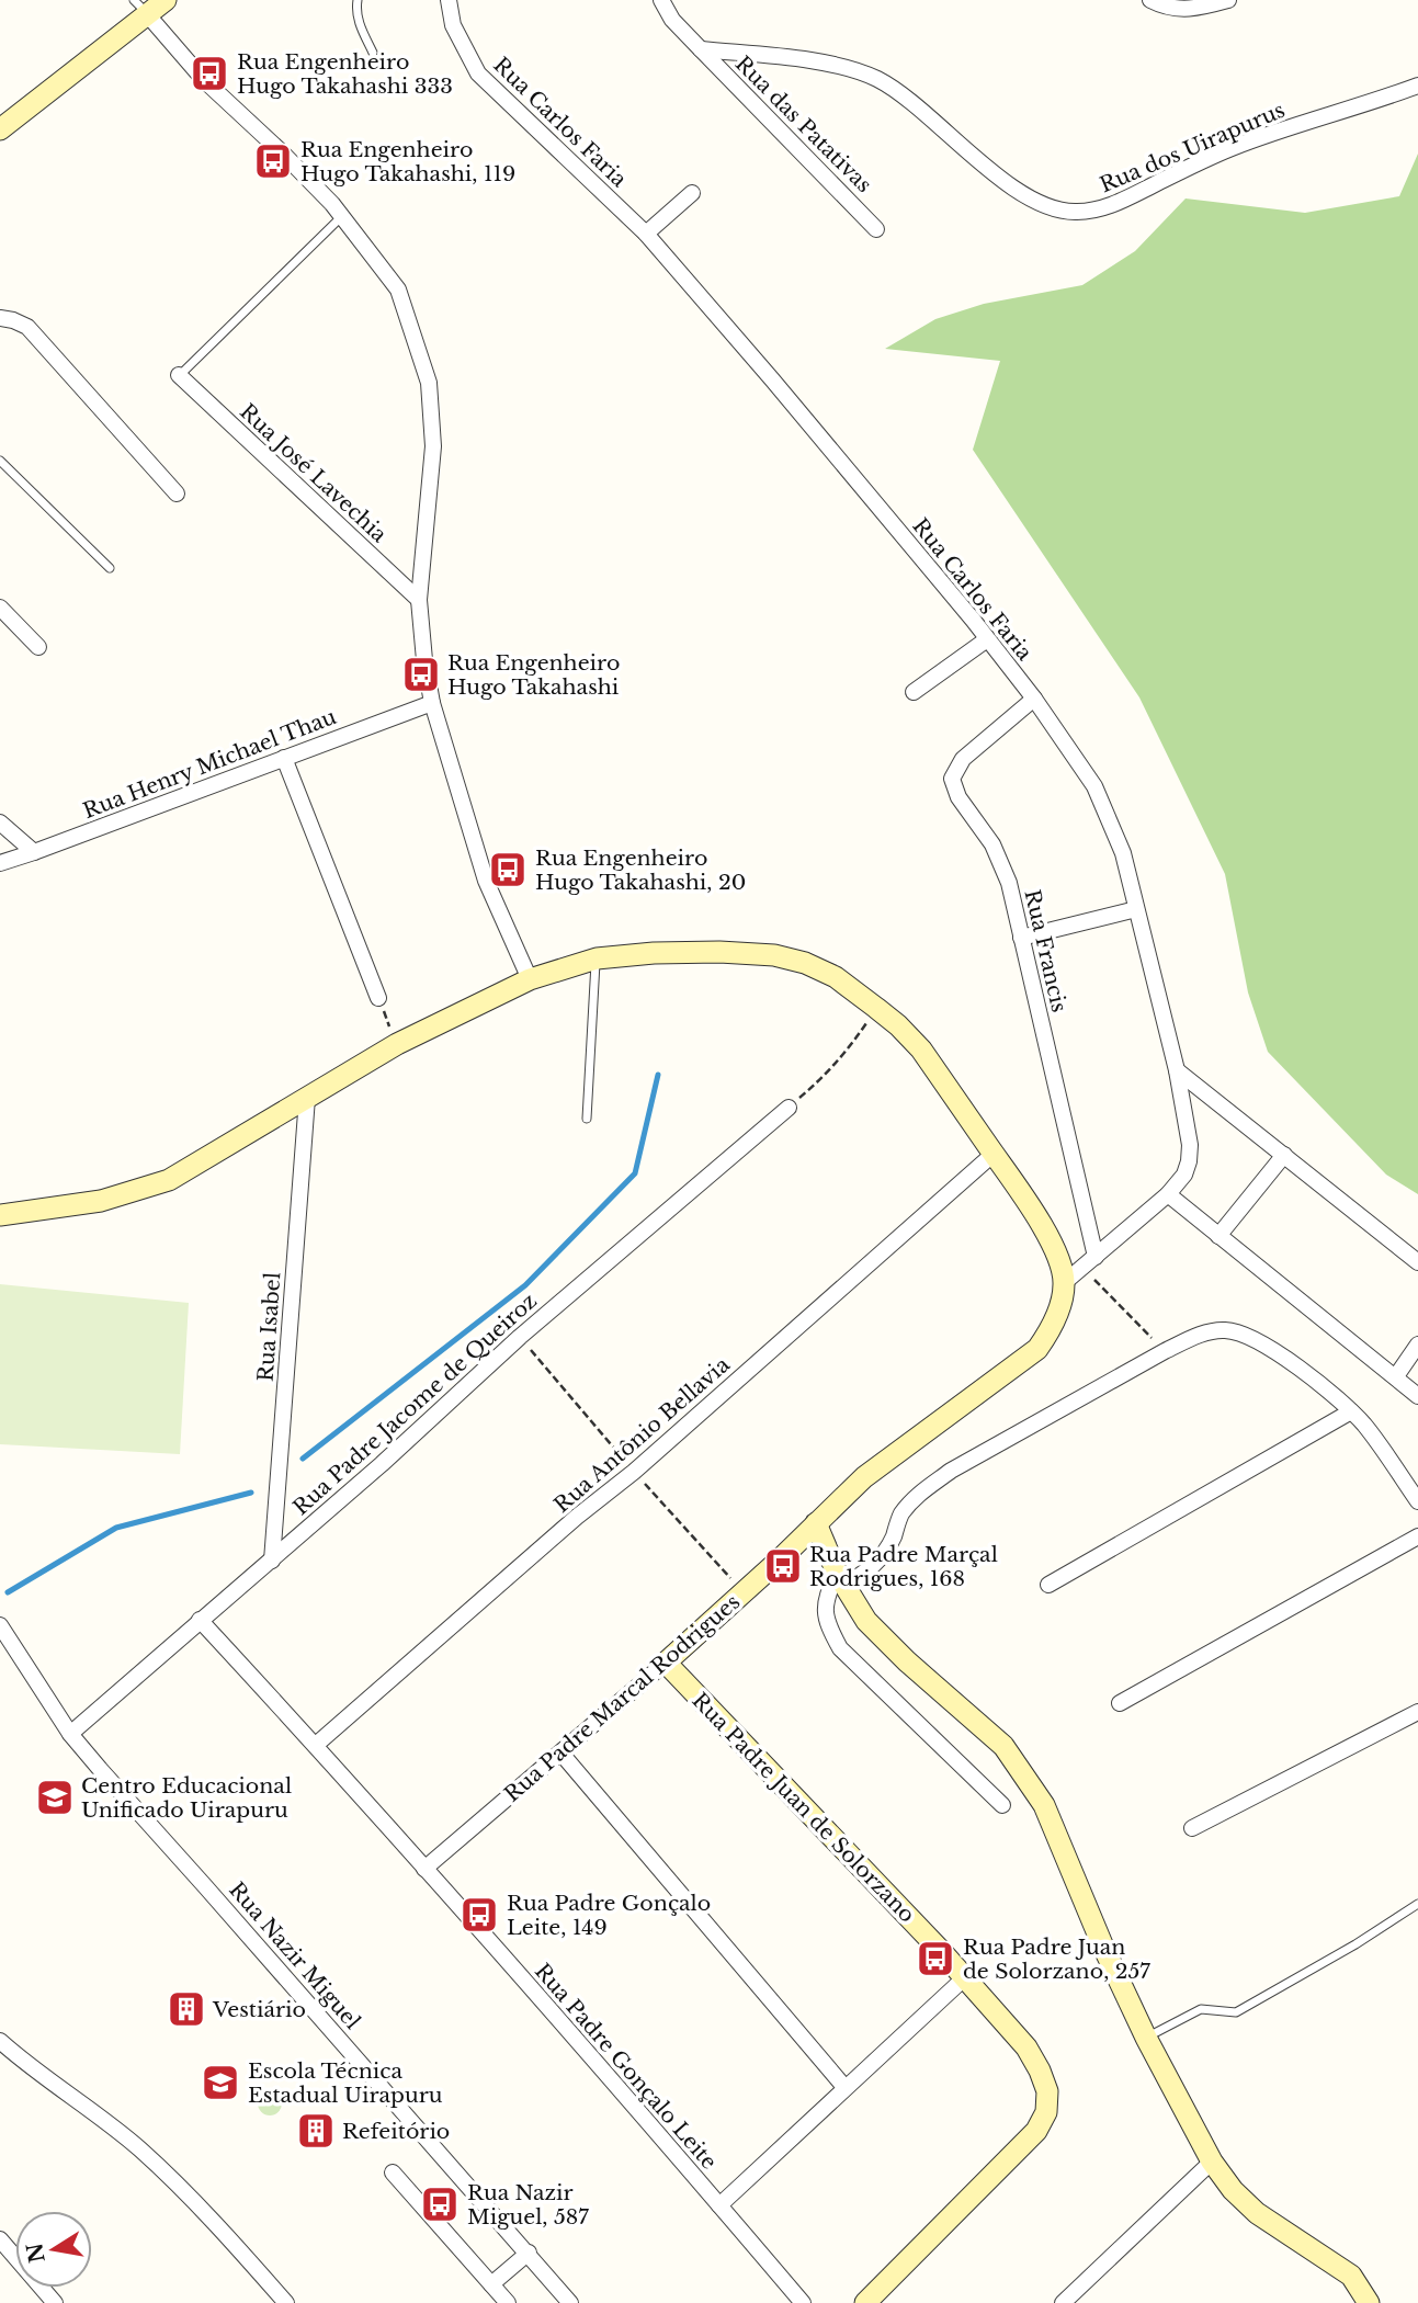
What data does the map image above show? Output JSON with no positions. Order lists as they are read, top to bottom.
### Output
{
  "streets": {
    "main road": ["Rua Padre Marcal Rodrigues", "Rua Padre Juan de Solorzano"],
    "street": [
      "Rua Carlos Faria",
      "Rua das Patativas",
      "Rua dos Uirapurus",
      "Rua José Lavechia",
      "Rua Henry Michael Thau",
      "Rua Francis",
      "Rua Isabel",
      "Rua Padre Jacome de Queiroz",
      "Rua Antônio Bellavia",
      "Rua Nazir Miguel",
      "Rua Padre Gonçalo Leite"
    ]
  },
  "crossings": [
    ["Rua Carlos Faria", "Rua Francis"],
    ["Rua Carlos Faria", "Rua Padre Marcal Rodrigues"],
    ["Rua das Patativas", "Rua dos Uirapurus"],
    ["Rua Isabel", "Rua Padre Jacome de Queiroz"],
    ["Rua Padre Jacome de Queiroz", "Rua Nazir Miguel"],
    ["Rua Padre Jacome de Queiroz", "Rua Padre Gonçalo Leite"],
    ["Rua Antônio Bellavia", "Rua Padre Gonçalo Leite"],
    ["Rua Padre Marcal Rodrigues", "Rua Padre Juan de Solorzano"],
    ["Rua Padre Marcal Rodrigues", "Rua Padre Gonçalo Leite"]
  ],
  "places": {
    "bus stop": [
      "Rua Engenheiro Hugo Takahashi 333",
      "Rua Engenheiro Hugo Takahashi, 119",
      "Rua Engenheiro Hugo Takahashi",
      "Rua Engenheiro Hugo Takahashi, 20",
      "Rua Padre Marçal Rodrigues, 168",
      "Rua Padre Gonçalo Leite, 149",
      "Rua Padre Juan de Solorzano, 257",
      "Rua Nazir Miguel, 587"
    ],
    "school or university": ["Centro Educacional Unificado Uirapuru", "Escola Técnica Estadual Uirapuru"],
    "building": ["Vestiário", "Refeitório"]
  },
  "north": "left"
}
